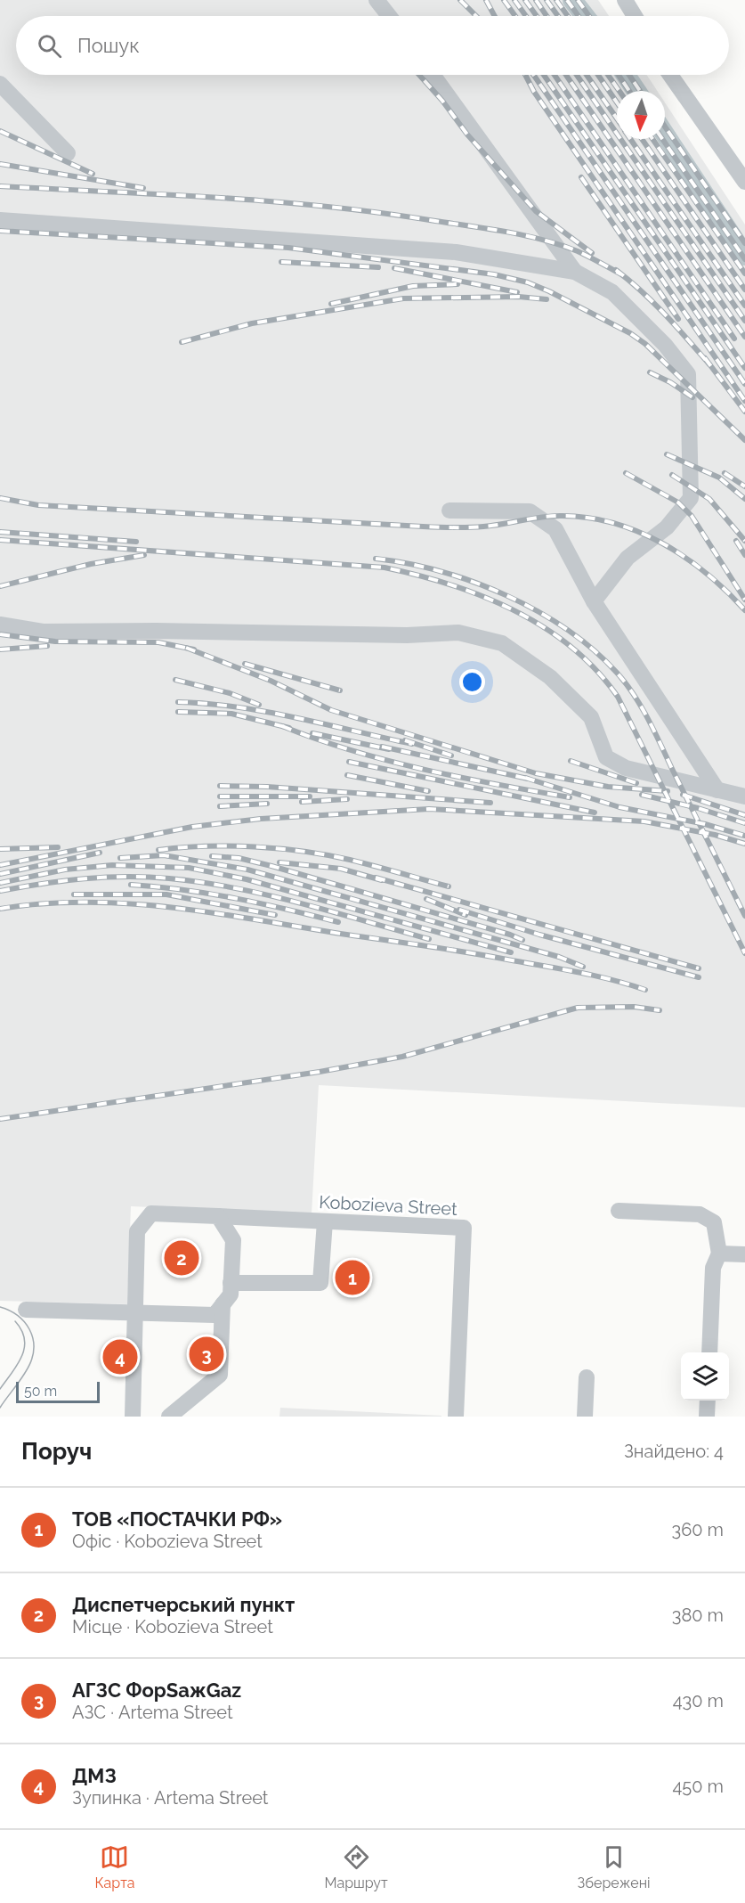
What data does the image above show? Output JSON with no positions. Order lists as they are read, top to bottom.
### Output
{
  "streets": {
    "street": ["Kobozieva Street"]
  },
  "scale_bar": "50 m",
  "north": "bottom",
  "page": {
    "search": "Пошук",
    "pins": [
      "2",
      "1",
      "3",
      "4"
    ],
    "scale": "50 m",
    "heading": ["Поруч", "Знайдено: 4"],
    "list": [
      {
        "mark": "1",
        "name": "ТОВ «ПОСТАЧКИ РФ»",
        "note": "Офіс · Kobozieva Street",
        "value": "360 m"
      },
      {
        "mark": "2",
        "name": "Диспетчерський пункт",
        "note": "Місце · Kobozieva Street",
        "value": "380 m"
      },
      {
        "mark": "3",
        "name": "АГЗС ФорSажGaz",
        "note": "АЗС · Artema Street",
        "value": "430 m"
      },
      {
        "mark": "4",
        "name": "ДМЗ",
        "note": "Зупинка · Artema Street",
        "value": "450 m"
      }
    ],
    "nav": ["Карта", "Маршрут", "Збережені"]
  }
}
